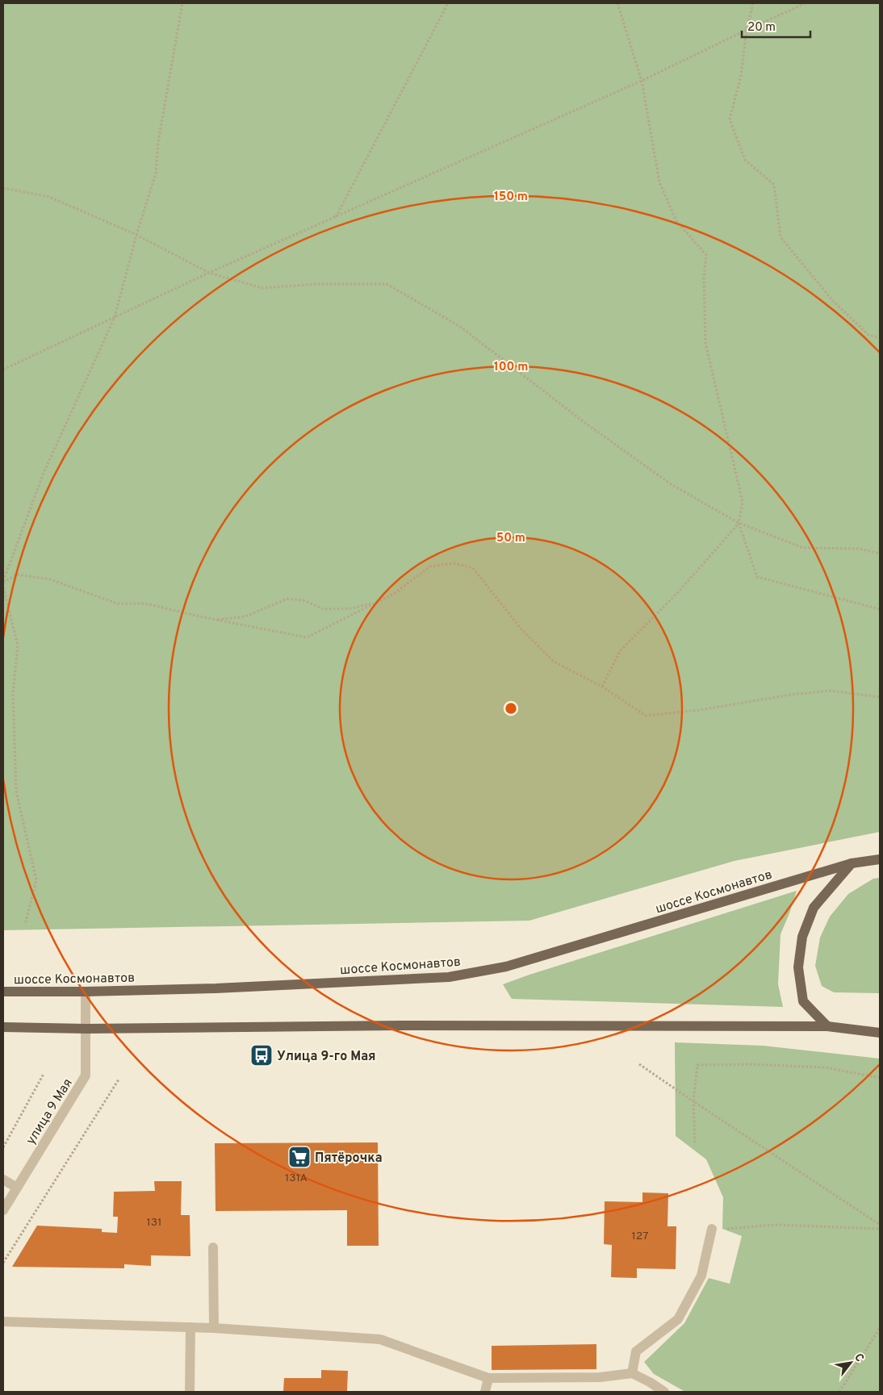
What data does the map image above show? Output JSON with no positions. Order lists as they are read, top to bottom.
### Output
{
  "streets": {
    "main road": ["шоссе Космонавтов"],
    "street": ["улица 9 Мая"]
  },
  "crossings": [
    ["шоссе Космонавтов", "улица 9 Мая"]
  ],
  "places": {
    "bus stop": ["Улица 9-го Мая"],
    "supermarket": ["Пятёрочка"]
  },
  "house_numbers": ["131А", "131", "127"],
  "scale_bar": "20 m",
  "north": "top right",
  "rings": ["150 m", "100 m", "50 m"]
}
